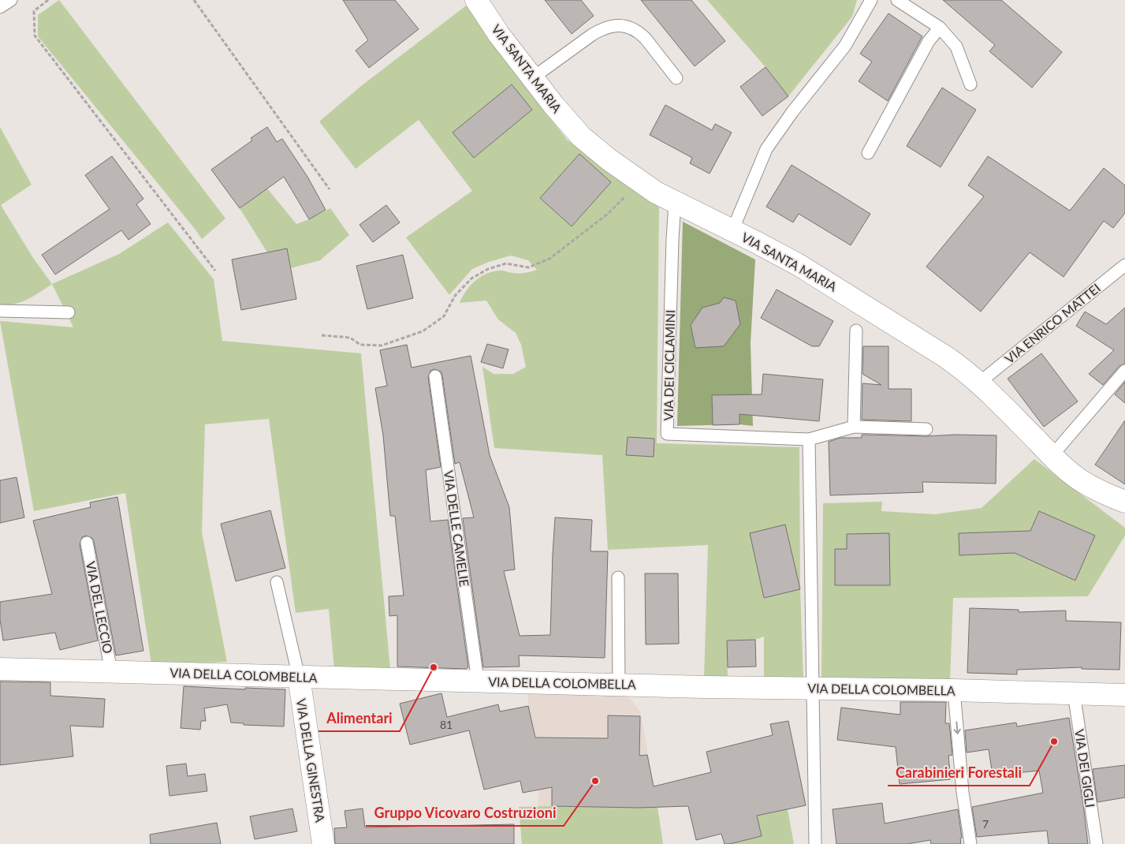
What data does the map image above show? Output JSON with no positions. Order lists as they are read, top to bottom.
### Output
{
  "streets": {
    "street": ["VIA SANTA MARIA", "VIA DELLA COLOMBELLA", "VIA DELLA GINESTRA"],
    "lane": [
      "VIA ENRICO MATTEI",
      "VIA DEI CICLAMINI",
      "VIA DELLE CAMELIE",
      "VIA DEL LECCIO",
      "VIA DEI GIGLI"
    ]
  },
  "crossings": [
    ["VIA SANTA MARIA", "VIA ENRICO MATTEI"],
    ["VIA SANTA MARIA", "VIA DEI CICLAMINI"],
    ["VIA DELLE CAMELIE", "VIA DELLA COLOMBELLA"],
    ["VIA DEL LECCIO", "VIA DELLA COLOMBELLA"],
    ["VIA DELLA COLOMBELLA", "VIA DELLA GINESTRA"],
    ["VIA DELLA COLOMBELLA", "VIA DEI GIGLI"]
  ],
  "places": ["Alimentari", "Carabinieri Forestali", "Gruppo Vicovaro Costruzioni"],
  "house_numbers": ["81", "7"]
}
